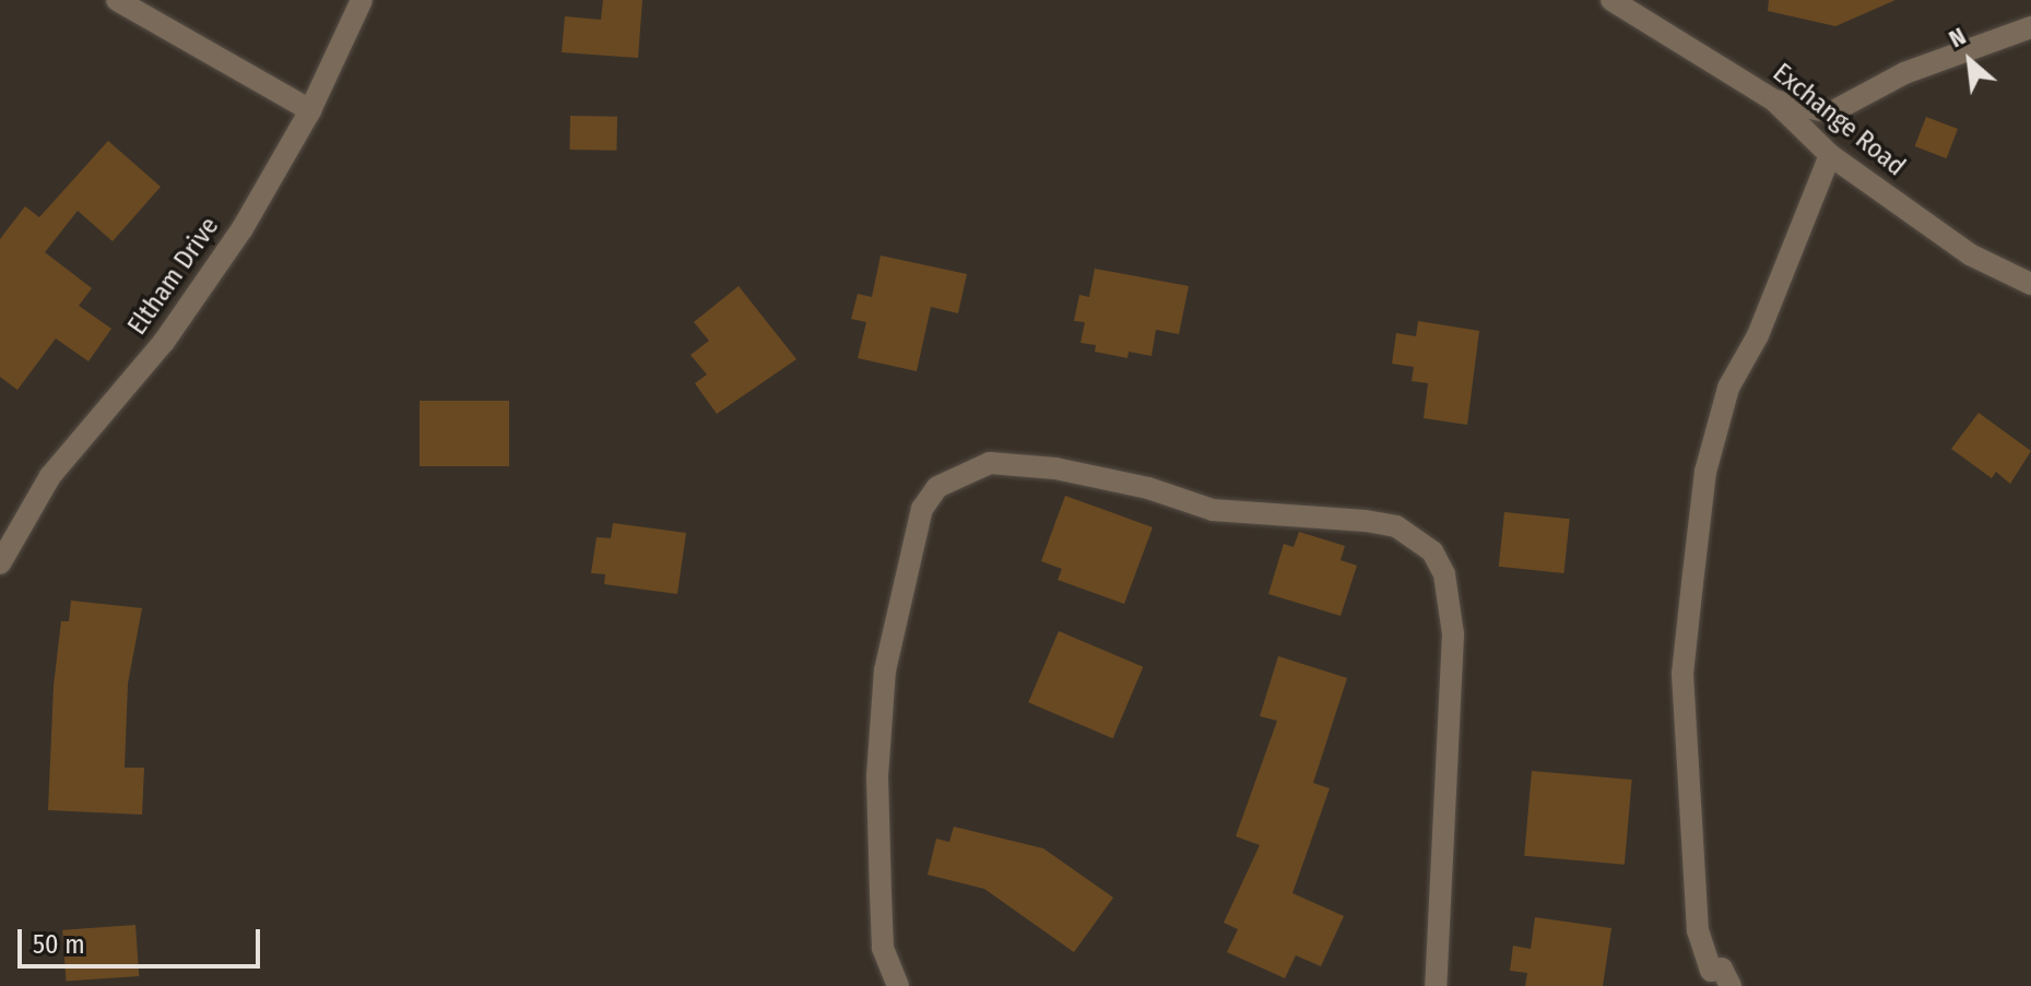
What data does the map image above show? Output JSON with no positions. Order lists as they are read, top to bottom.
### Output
{
  "streets": {
    "street": ["Exchange Road", "Eltham Drive"]
  },
  "scale_bar": "50 m",
  "north": "top left"
}
